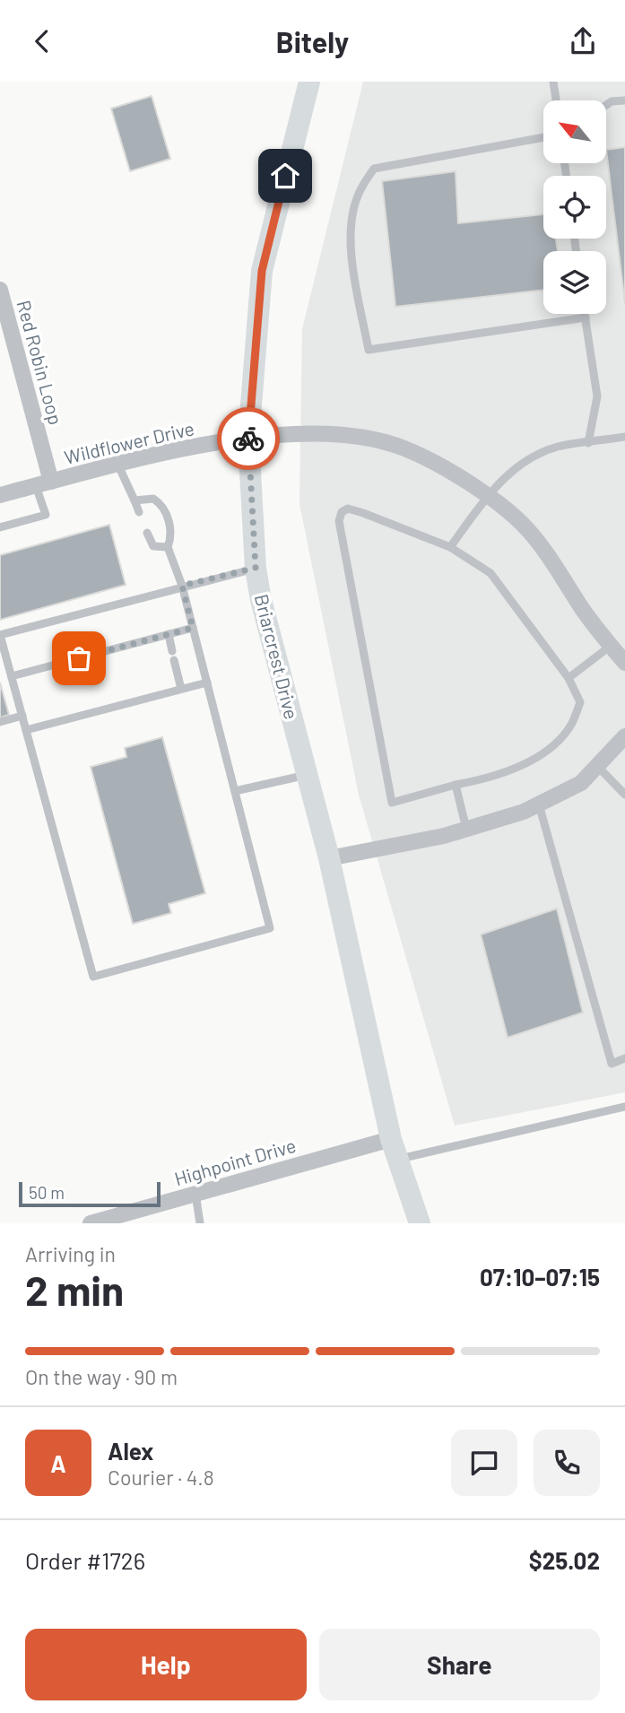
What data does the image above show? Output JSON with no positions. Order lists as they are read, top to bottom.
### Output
{
  "streets": {
    "main road": ["Briarcrest Drive"],
    "street": ["Red Robin Loop", "Wildflower Drive", "Highpoint Drive"]
  },
  "crossings": [
    ["Red Robin Loop", "Wildflower Drive"],
    ["Wildflower Drive", "Briarcrest Drive"],
    ["Briarcrest Drive", "Highpoint Drive"]
  ],
  "scale_bar": "50 m",
  "north": "top left",
  "page": {
    "header": "Bitely",
    "scale": "50 m",
    "heading": ["2 min", "Arriving in", "07:10–07:15"],
    "panel": [
      "Alex",
      "Courier · 4.8",
      "Order #1726",
      "$25.02"
    ],
    "bar": "On the way · 90 m",
    "round": "A",
    "buttons": ["Help", "Share"]
  }
}
